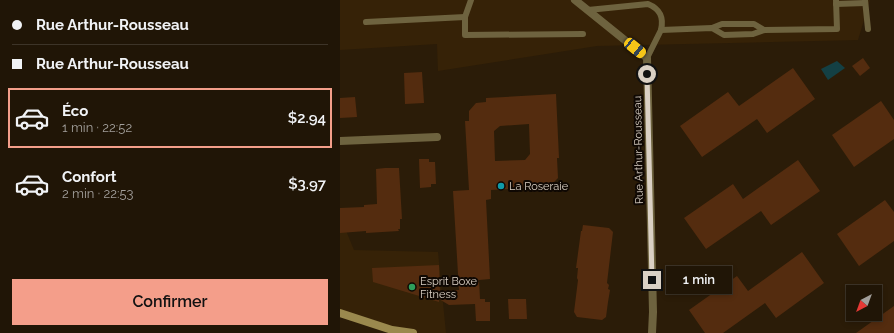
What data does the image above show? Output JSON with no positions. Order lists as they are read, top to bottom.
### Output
{
  "streets": {
    "street": ["Rue Arthur-Rousseau"]
  },
  "places": ["La Roseraie", "Esprit Boxe Fitness"],
  "north": "bottom left",
  "page": {
    "banner": ["Rue Arthur-Rousseau", "Rue Arthur-Rousseau"],
    "list": [
      {
        "name": "Éco",
        "note": "1 min · 22:52",
        "value": "$2.94"
      },
      {
        "name": "Confort",
        "note": "2 min · 22:53",
        "value": "$3.97"
      }
    ],
    "bubble": "1 min",
    "buttons": "Confirmer"
  }
}
